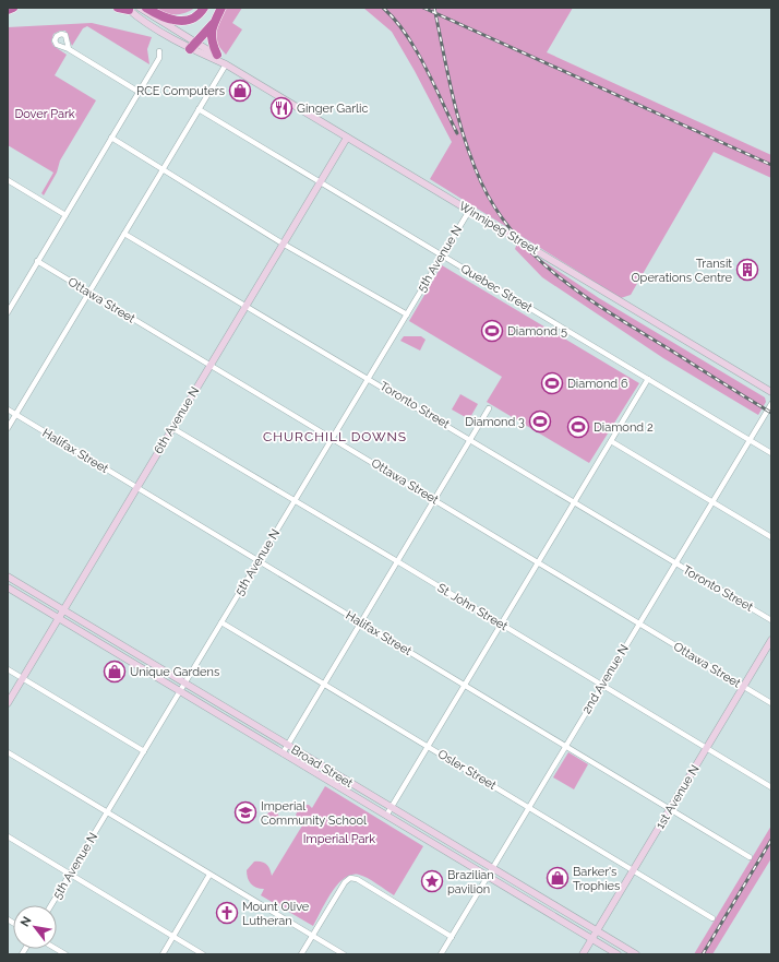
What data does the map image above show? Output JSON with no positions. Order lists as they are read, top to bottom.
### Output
{
  "streets": {
    "main road": [
      "Winnipeg Street",
      "6th Avenue N",
      "Broad Street",
      "1st Avenue N"
    ],
    "street": [
      "5th Avenue N",
      "Quebec Street",
      "Ottawa Street",
      "Toronto Street",
      "Halifax Street",
      "St. John Street",
      "2nd Avenue N",
      "Osler Street"
    ]
  },
  "crossings": [
    ["Winnipeg Street", "5th Avenue N"],
    ["Winnipeg Street", "6th Avenue N"],
    ["5th Avenue N", "Quebec Street"],
    ["5th Avenue N", "Ottawa Street"],
    ["5th Avenue N", "Toronto Street"],
    ["5th Avenue N", "Halifax Street"],
    ["5th Avenue N", "St. John Street"],
    ["5th Avenue N", "Broad Street"],
    ["5th Avenue N", "Osler Street"],
    ["Quebec Street", "6th Avenue N"],
    ["Quebec Street", "2nd Avenue N"],
    ["Ottawa Street", "6th Avenue N"],
    ["Ottawa Street", "2nd Avenue N"],
    ["Ottawa Street", "1st Avenue N"],
    ["Toronto Street", "6th Avenue N"],
    ["Toronto Street", "2nd Avenue N"],
    ["6th Avenue N", "Halifax Street"],
    ["6th Avenue N", "St. John Street"],
    ["6th Avenue N", "Broad Street"],
    ["Halifax Street", "2nd Avenue N"],
    ["Halifax Street", "1st Avenue N"],
    ["St. John Street", "2nd Avenue N"],
    ["St. John Street", "1st Avenue N"],
    ["2nd Avenue N", "Broad Street"],
    ["2nd Avenue N", "Osler Street"],
    ["Broad Street", "1st Avenue N"],
    ["Osler Street", "1st Avenue N"]
  ],
  "districts": ["CHURCHILL DOWNS"],
  "parks": ["Dover Park", "Imperial Park"],
  "places": {
    "shop": ["RCE Computers", "Unique Gardens", "Barker's Trophies"],
    "restaurant": ["Ginger Garlic"],
    "building": ["Transit Operations Centre"],
    "sports": [
      "Diamond 5",
      "Diamond 6",
      "Diamond 3",
      "Diamond 2"
    ],
    "school or university": ["Imperial Community School"],
    "place": ["Brazilian pavilion"],
    "church": ["Mount Olive Lutheran"]
  },
  "north": "top left"
}
